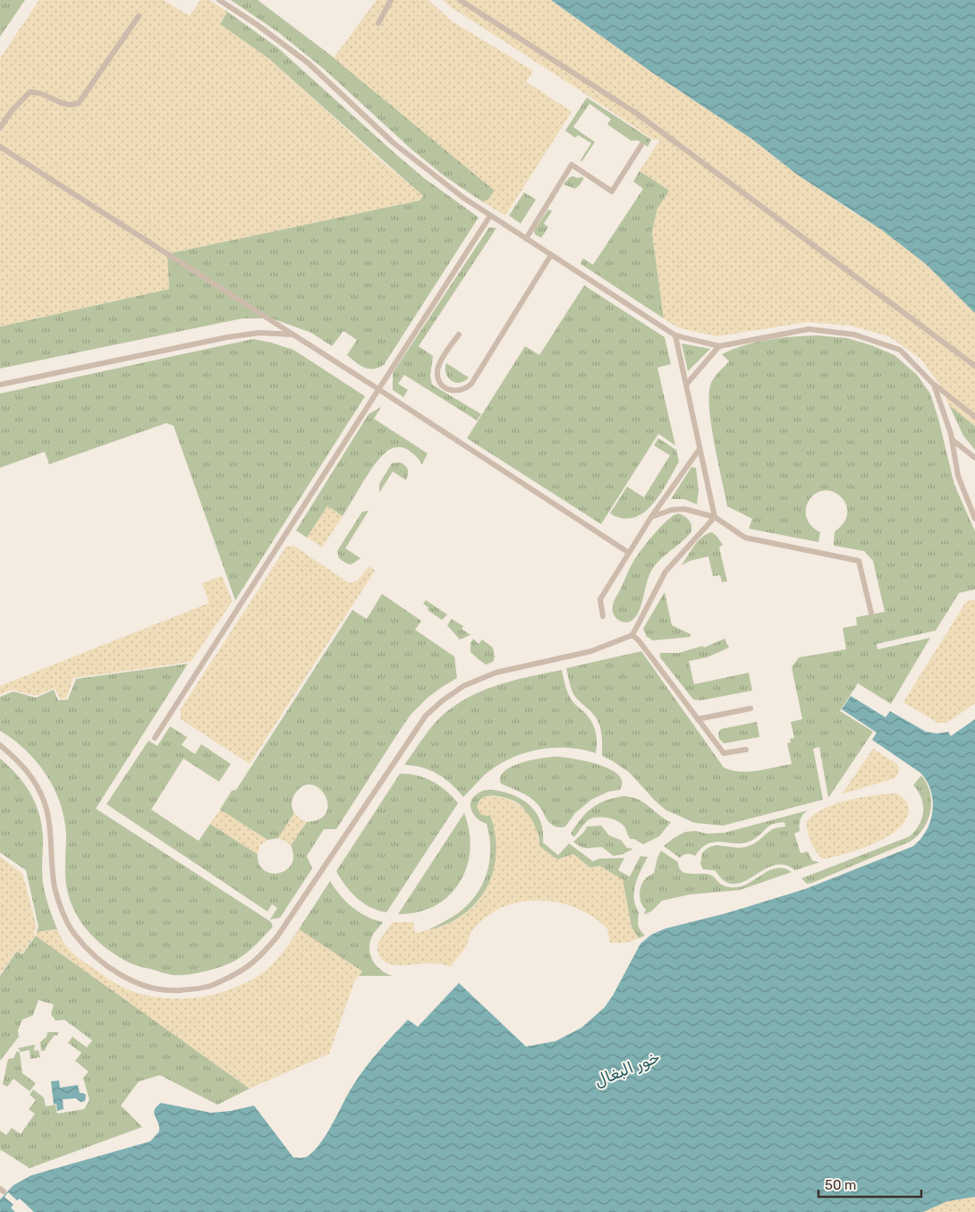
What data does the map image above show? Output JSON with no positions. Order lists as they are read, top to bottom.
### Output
{
  "water": ["خور البغال"],
  "scale_bar": "50 m"
}
